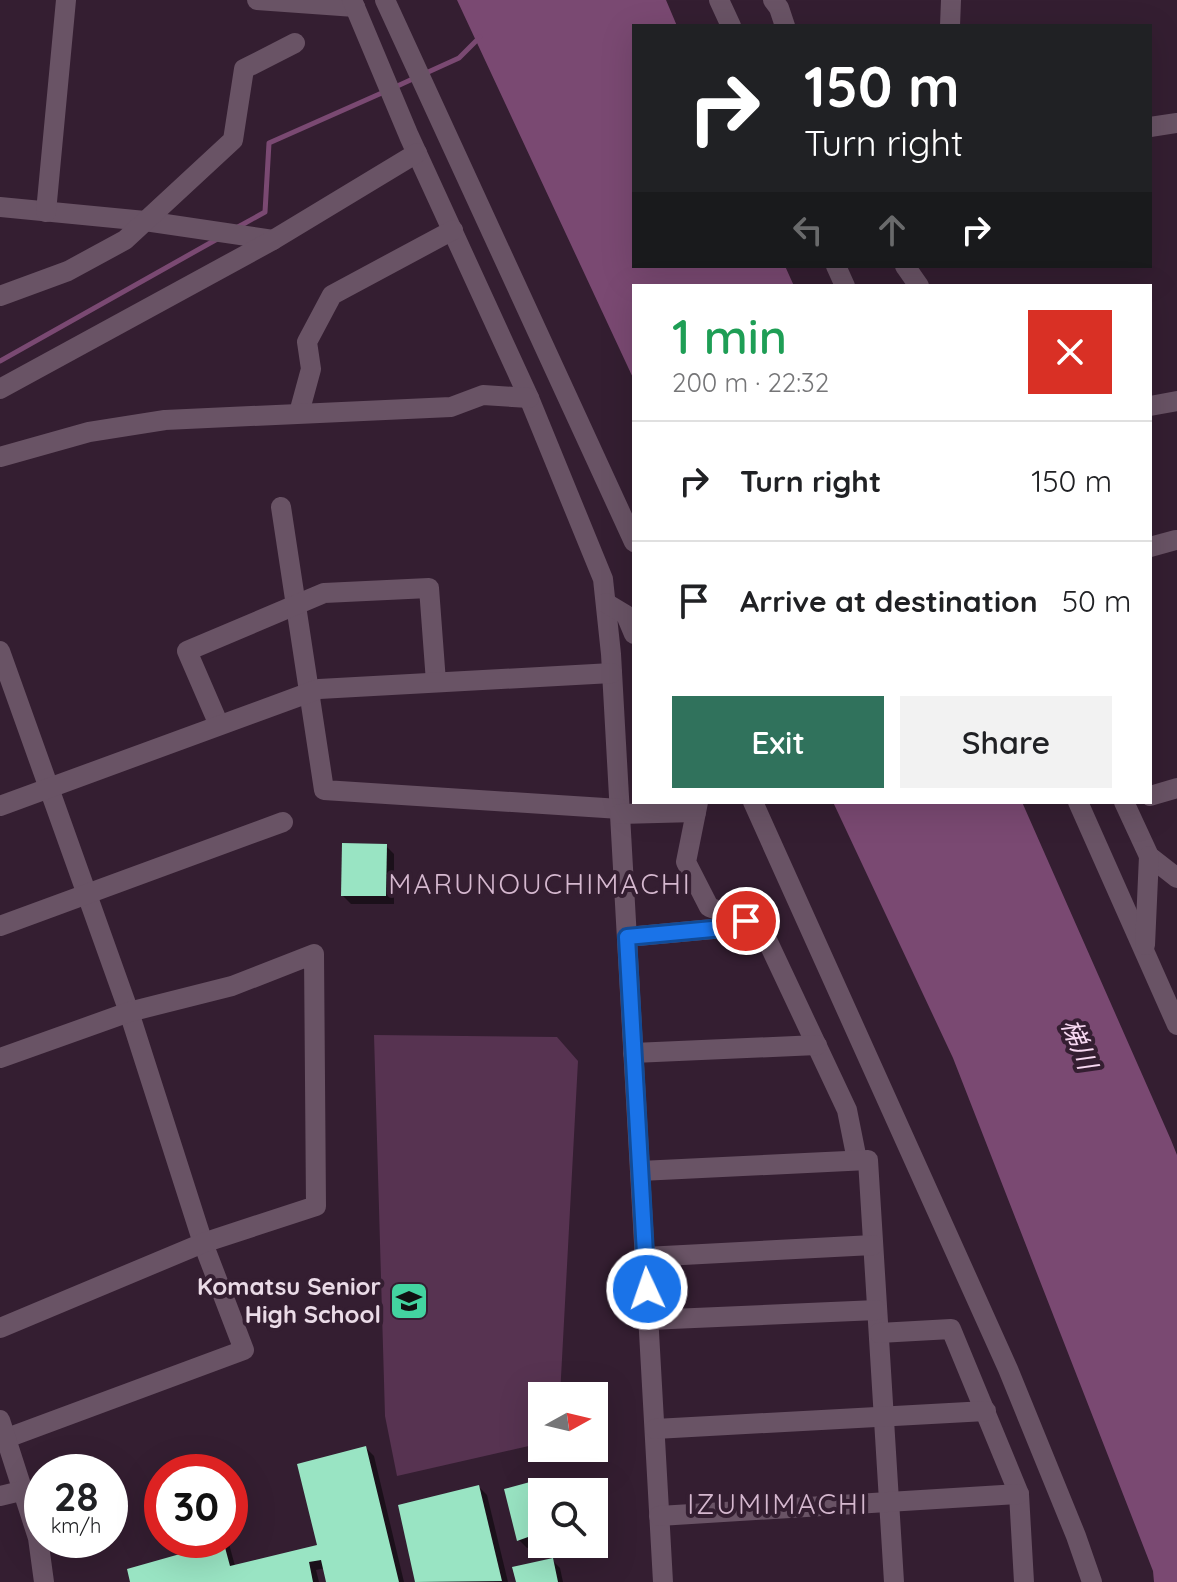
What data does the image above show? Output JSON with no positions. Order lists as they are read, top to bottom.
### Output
{
  "districts": ["MARUNOUCHIMACHI", "IZUMIMACHI"],
  "water": ["梯川"],
  "places": {
    "school or university": ["Komatsu Senior High School"]
  },
  "north": "right",
  "page": {
    "turn": ["150 m", "Turn right"],
    "heading": ["1 min", "200 m · 22:32"],
    "list": [
      {
        "name": "Turn right",
        "value": "150 m"
      },
      {
        "name": "Arrive at destination",
        "value": "50 m"
      }
    ],
    "buttons": ["Exit", "Share"],
    "speed": "28 km/h",
    "limit": "30"
  }
}
